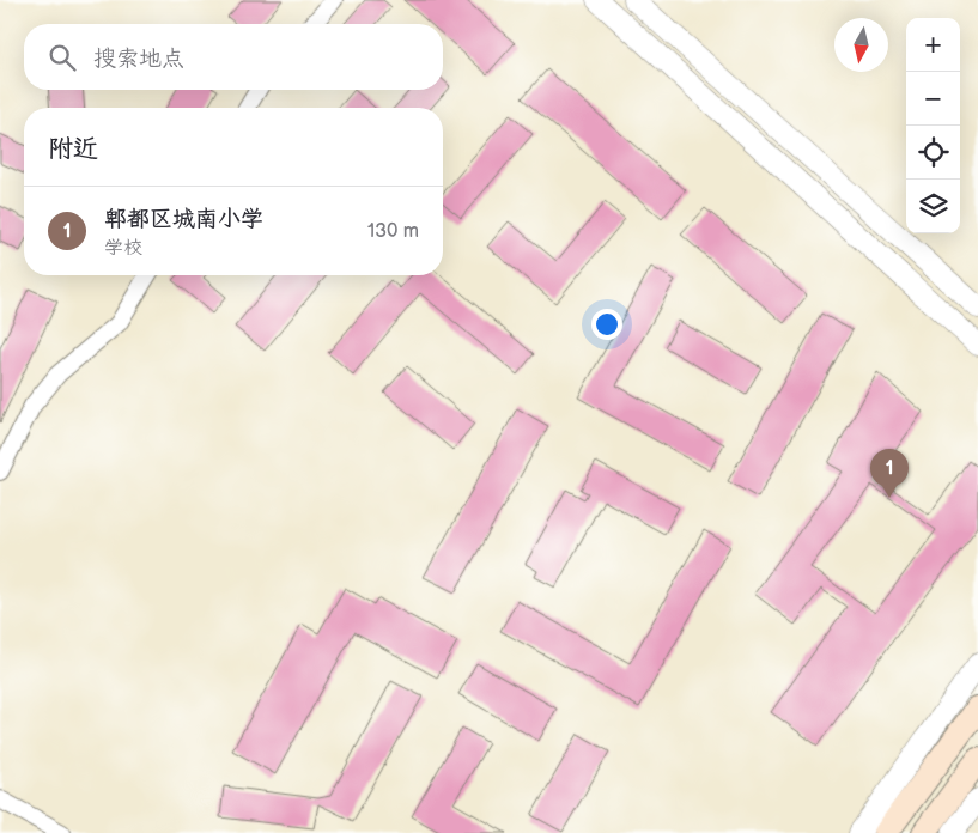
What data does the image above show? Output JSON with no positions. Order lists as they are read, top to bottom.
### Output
{
  "north": "bottom",
  "page": {
    "map_buttons": ["+", "−"],
    "search": "搜索地点",
    "heading": "附近",
    "list": [
      {
        "mark": "1",
        "name": "郫都区城南小学",
        "note": "学校",
        "value": "130 m"
      }
    ],
    "pins": "1"
  }
}
